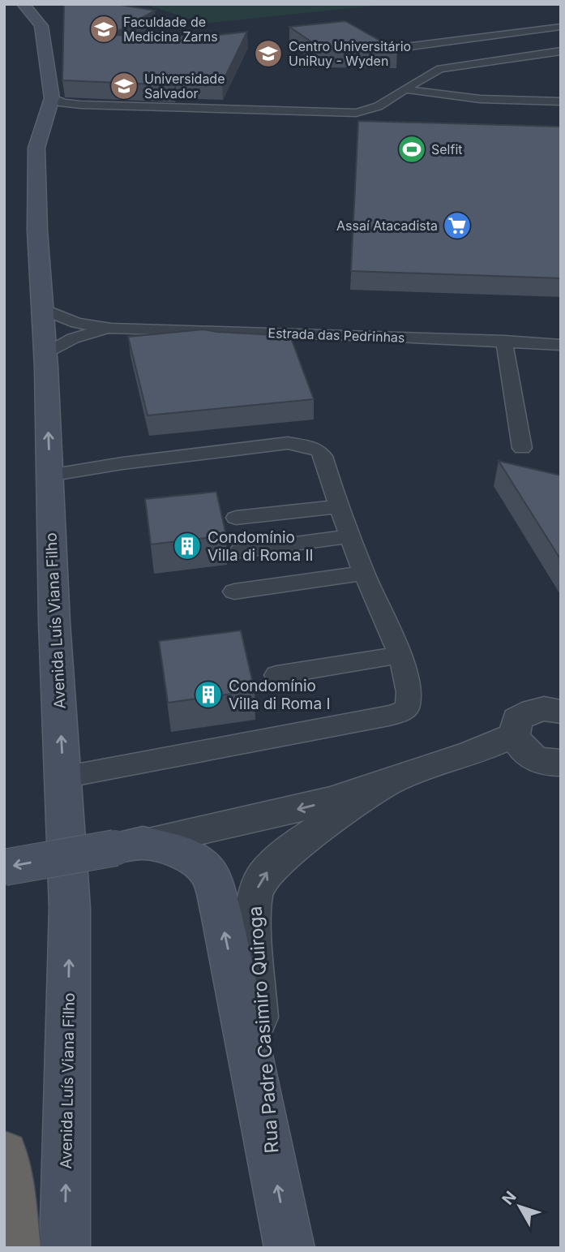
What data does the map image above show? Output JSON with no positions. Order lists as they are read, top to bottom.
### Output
{
  "streets": {
    "main road": ["Avenida Luís Viana Filho", "Rua Padre Casimiro Quiroga"],
    "street": ["Estrada das Pedrinhas"]
  },
  "crossings": [
    ["Estrada das Pedrinhas", "Avenida Luís Viana Filho"]
  ],
  "one_way": ["Avenida Luís Viana Filho"],
  "places": {
    "school or university": ["Faculdade de Medicina Zarns", "Centro Universitário UniRuy - Wyden", "Universidade Salvador"],
    "sports": ["Selfit"],
    "supermarket": ["Assaí Atacadista"],
    "building": ["Condomínio Villa di Roma II", "Condomínio Villa di Roma I"]
  },
  "north": "top left"
}
